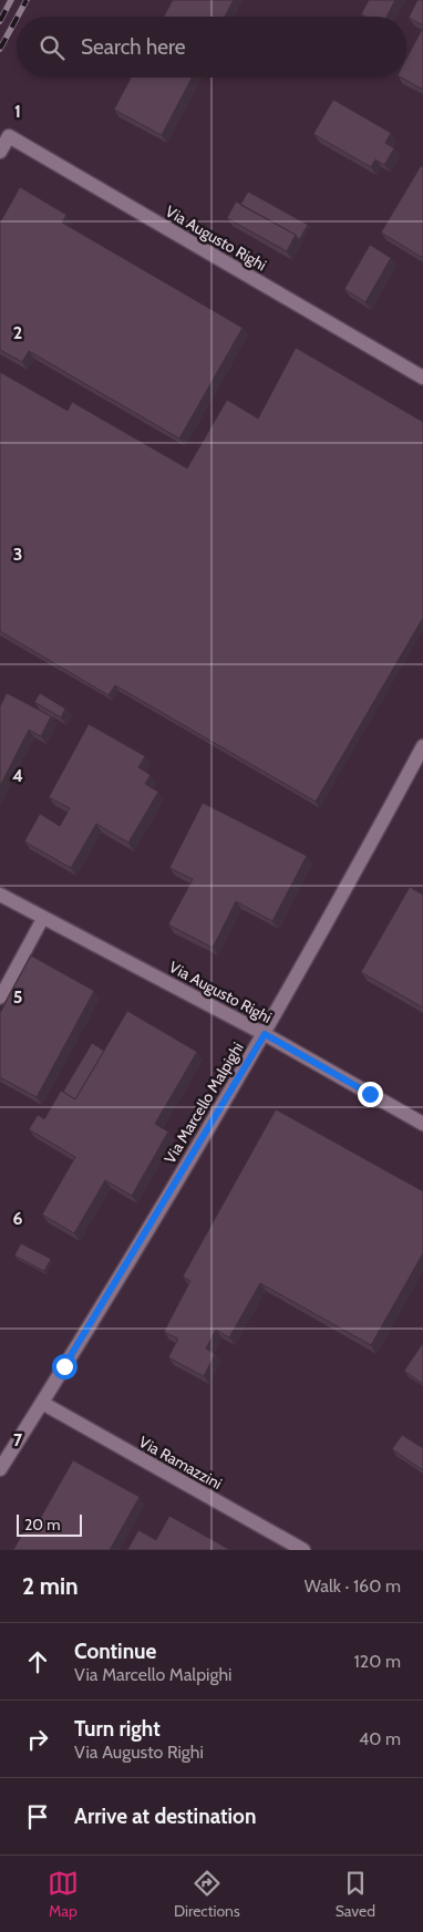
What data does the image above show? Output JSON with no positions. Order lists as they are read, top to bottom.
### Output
{
  "streets": {
    "street": ["Via Augusto Righi", "Via Marcello Malpighi", "Via Ramazzini"]
  },
  "crossings": [
    ["Via Augusto Righi", "Via Marcello Malpighi"],
    ["Via Marcello Malpighi", "Via Ramazzini"]
  ],
  "scale_bar": "20 m",
  "page": {
    "search": "Search here",
    "scale": "20 m",
    "heading": ["2 min", "Walk · 160 m"],
    "list": [
      ["Continue", "Via Marcello Malpighi", "120 m"],
      ["Turn right", "Via Augusto Righi", "40 m"],
      "Arrive at destination"
    ],
    "nav": ["Map", "Directions", "Saved"]
  },
  "grid": {
    "rows": [
      "1",
      "2",
      "3",
      "4",
      "5",
      "6",
      "7"
    ]
  }
}
